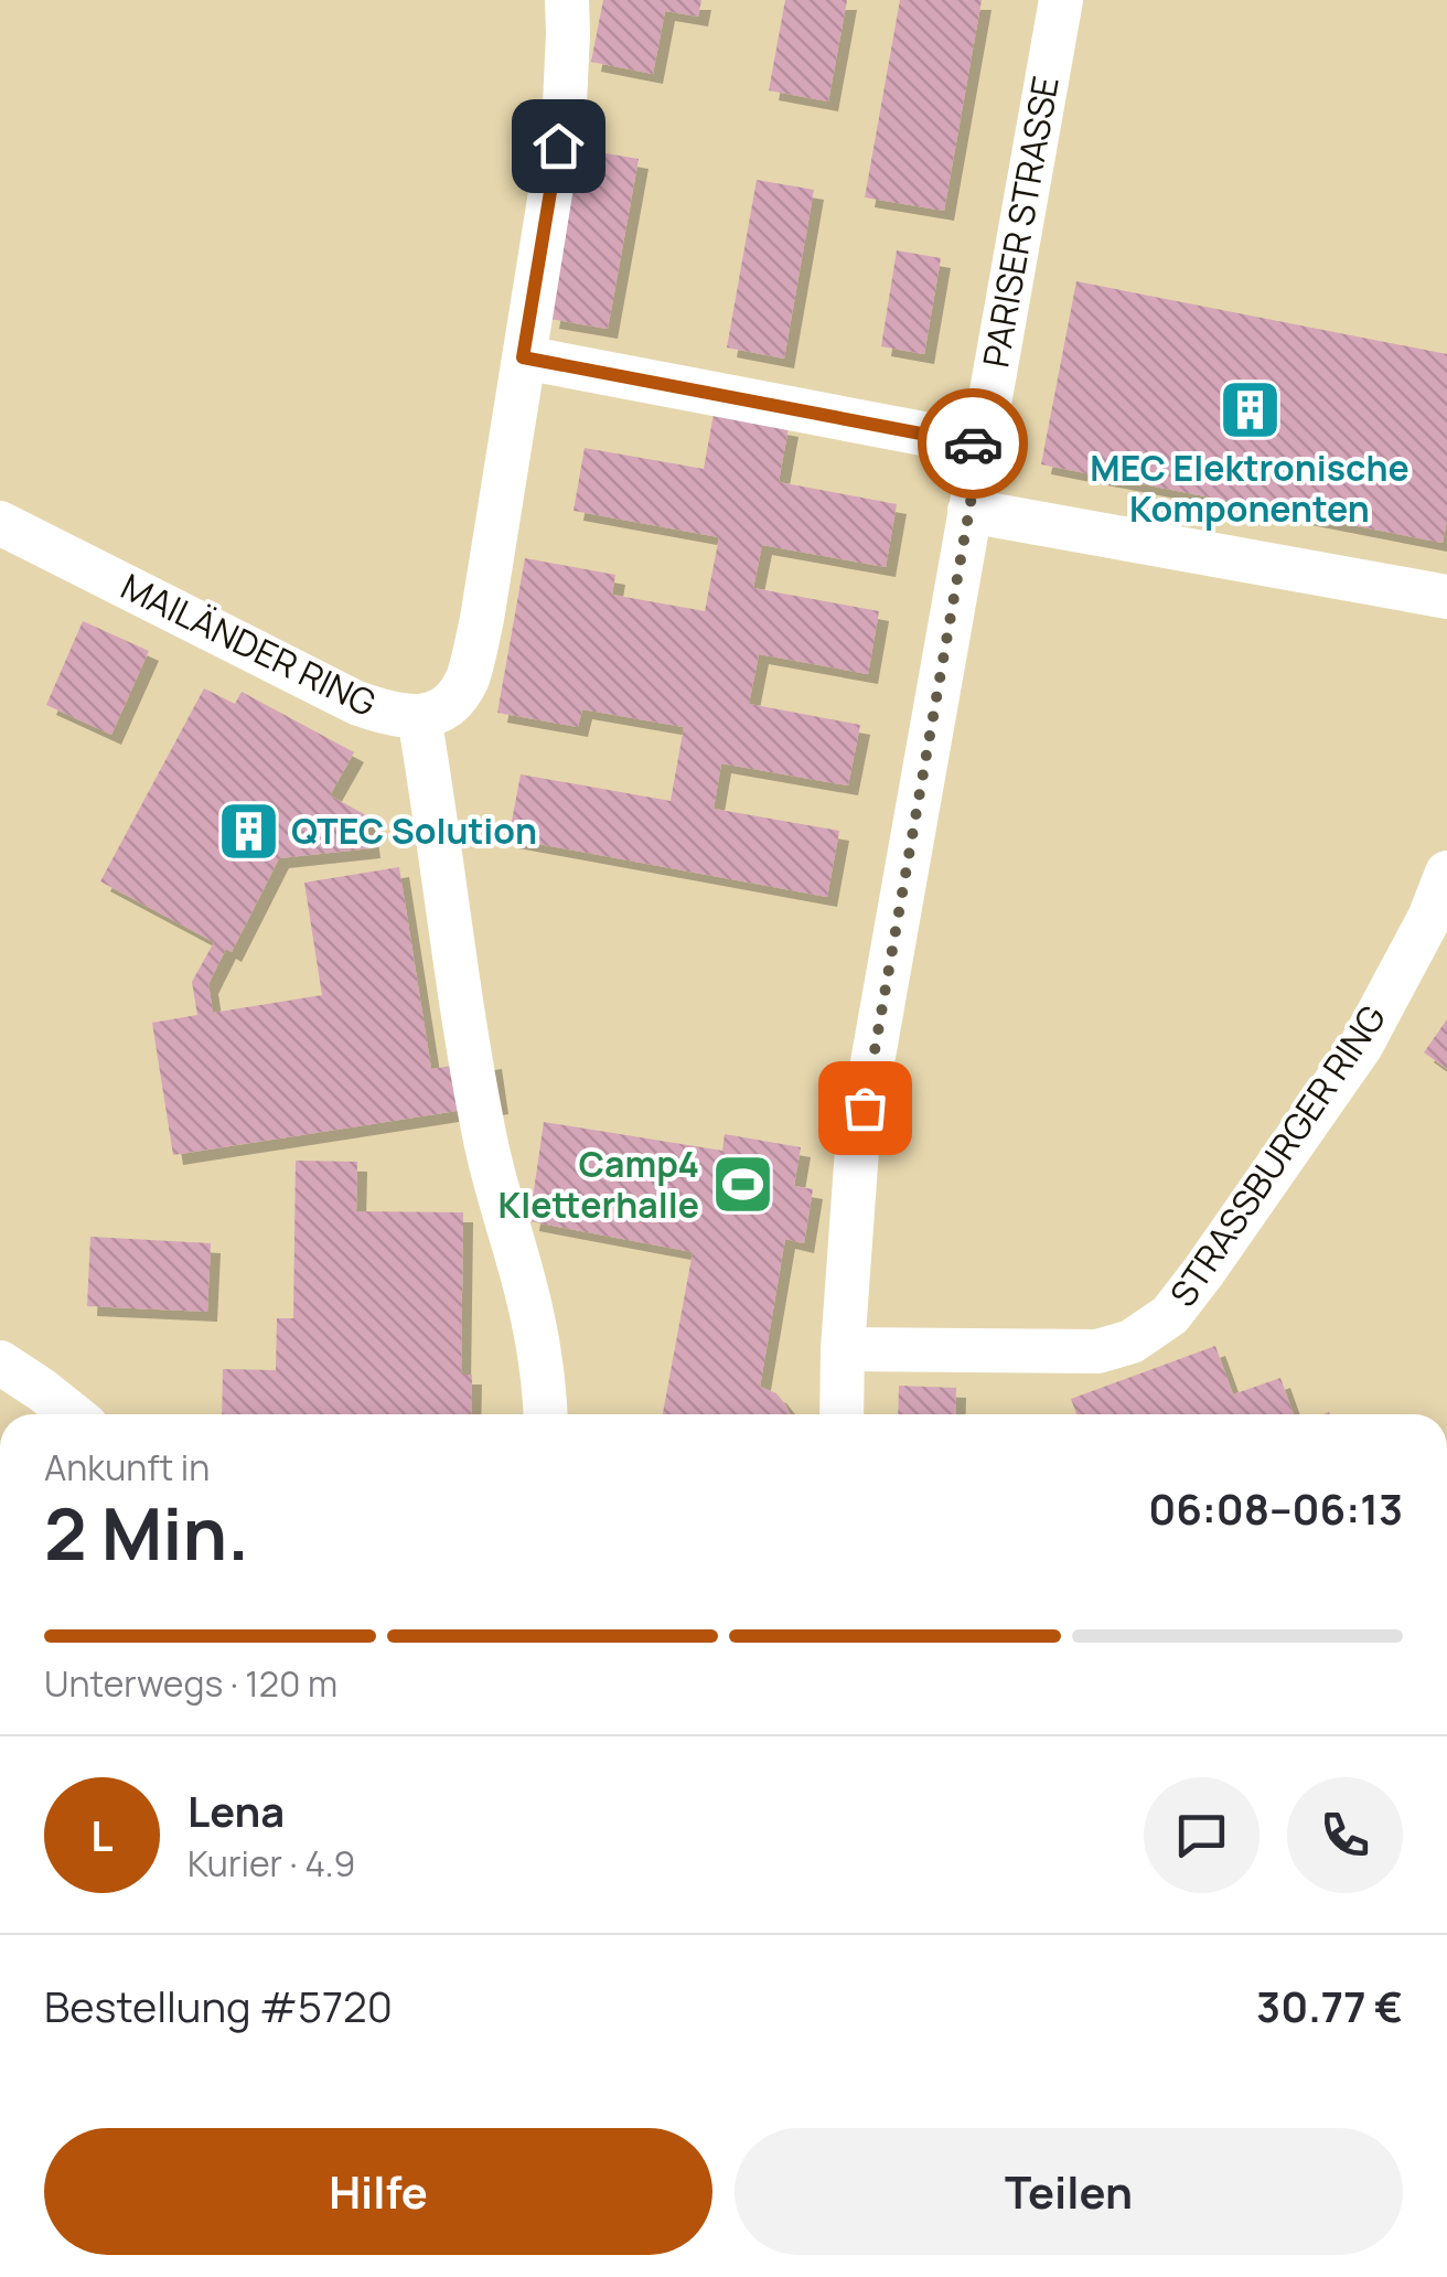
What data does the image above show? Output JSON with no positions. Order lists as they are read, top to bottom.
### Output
{
  "streets": {
    "street": ["PARISER STRASSE", "MAILÄNDER RING", "STRASSBURGER RING"]
  },
  "crossings": [
    ["PARISER STRASSE", "STRASSBURGER RING"]
  ],
  "places": {
    "building": ["MEC Elektronische Komponenten", "QTEC Solution"],
    "sports": ["Camp4 Kletterhalle"]
  },
  "page": {
    "heading": ["2 Min.", "Ankunft in", "06:08–06:13"],
    "panel": [
      "Lena",
      "Kurier · 4.9",
      "Bestellung #5720",
      "30.77 €"
    ],
    "bar": "Unterwegs · 120 m",
    "round": "L",
    "buttons": ["Hilfe", "Teilen"]
  }
}
